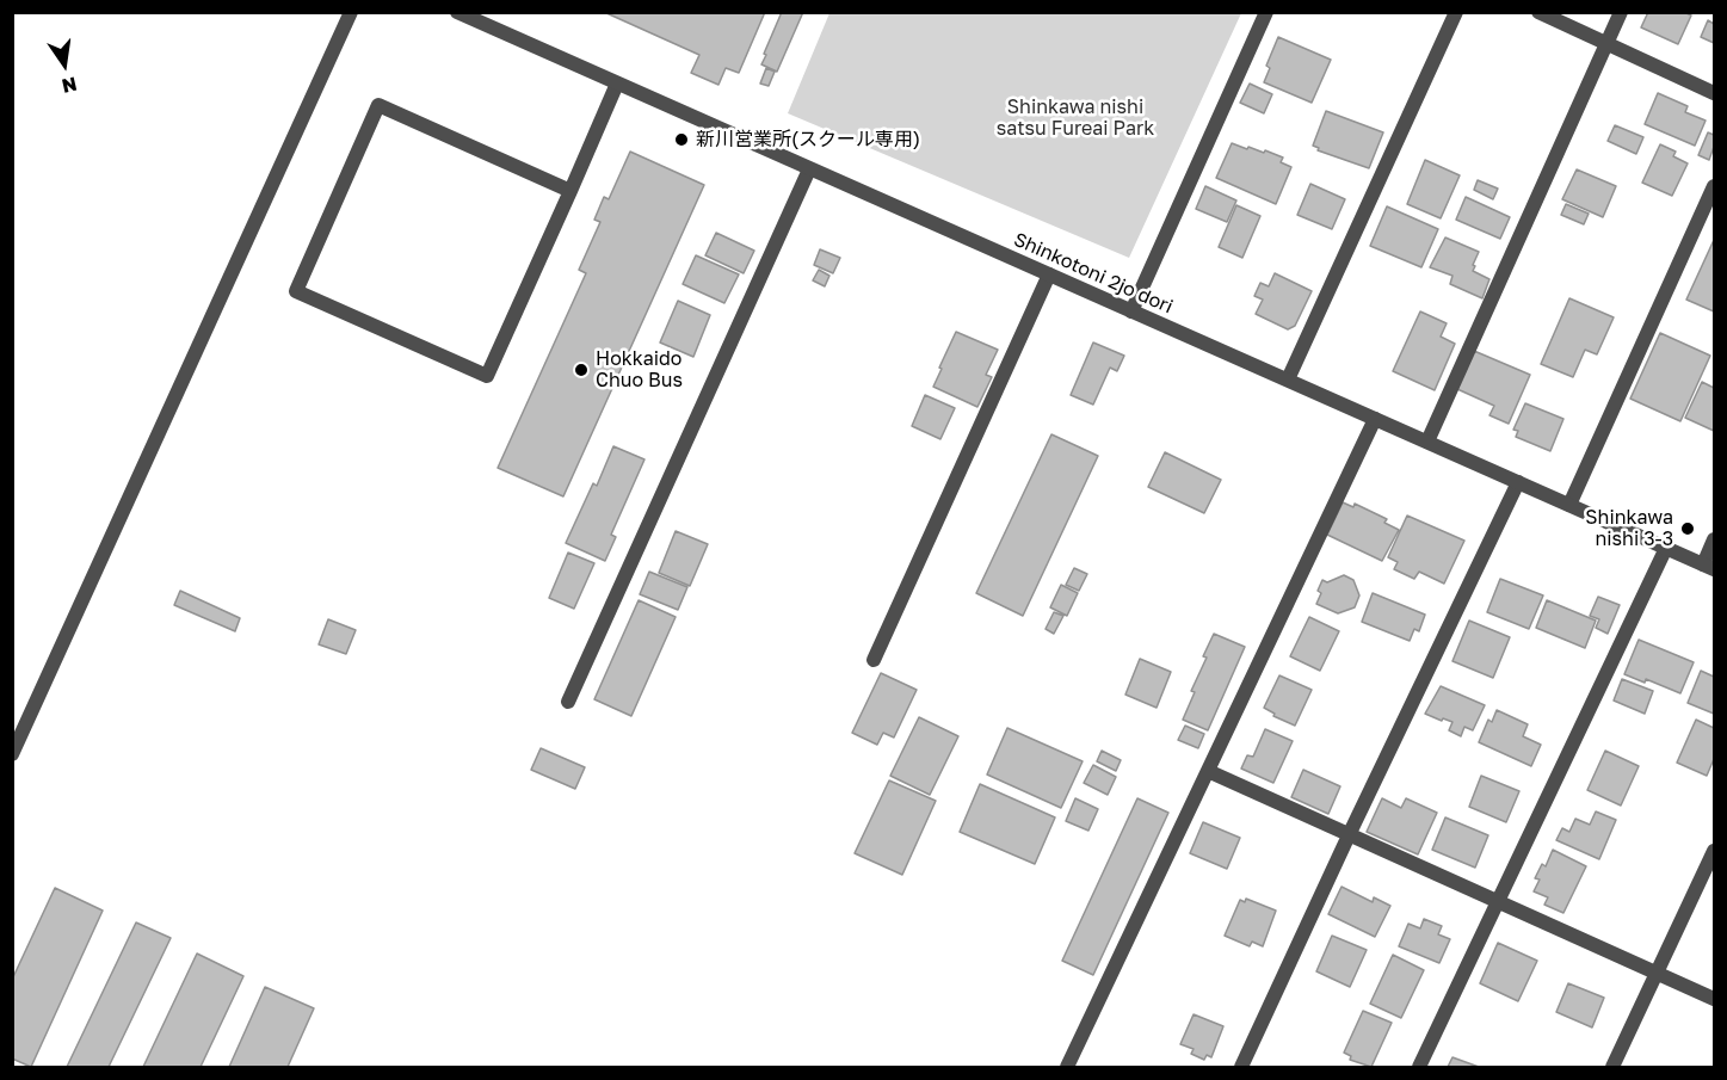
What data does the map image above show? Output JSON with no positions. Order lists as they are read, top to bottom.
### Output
{
  "streets": {
    "street": ["Shinkotoni 2jo dori"]
  },
  "parks": ["Shinkawa nishi satsu Fureai Park"],
  "places": ["新川営業所(スクール専用)", "Hokkaido Chuo Bus", "Shinkawa nishi 3-3"],
  "north": "bottom"
}
